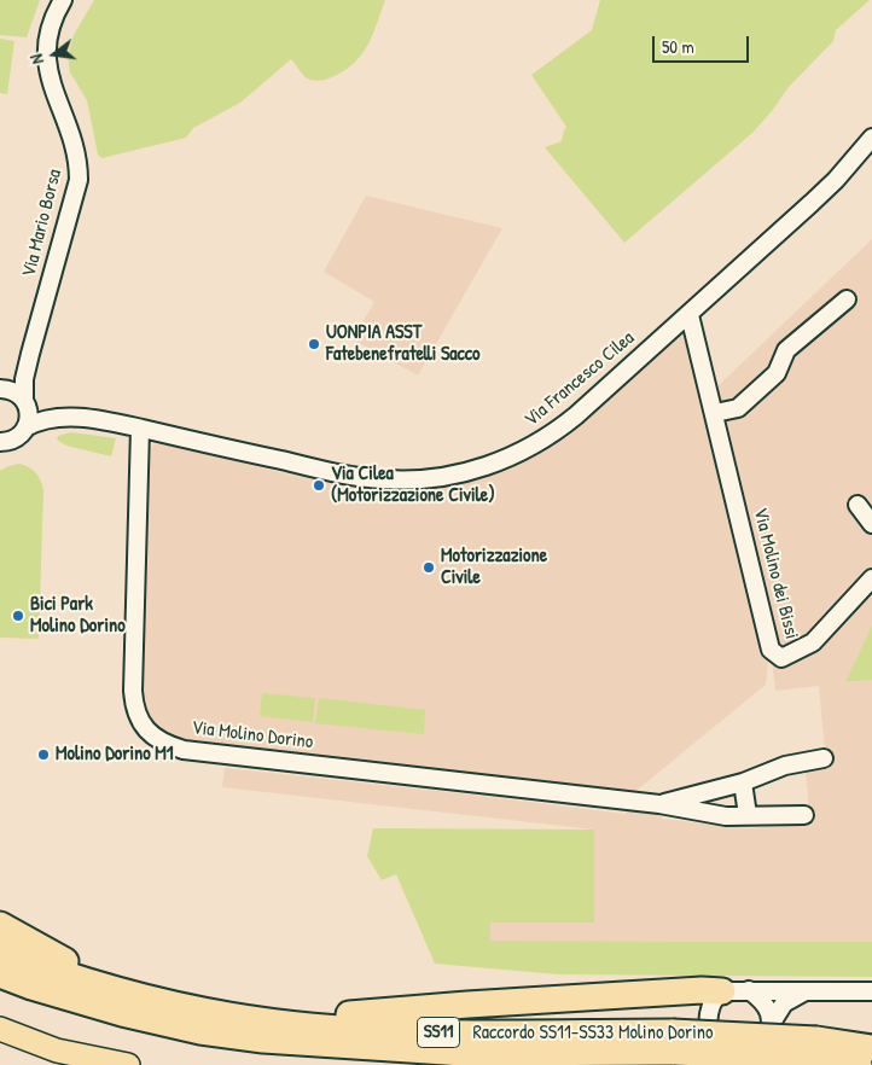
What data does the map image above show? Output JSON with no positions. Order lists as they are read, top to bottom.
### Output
{
  "streets": {
    "highway": ["SS11", "Raccordo SS11-SS33 Molino Dorino"],
    "street": [
      "Via Mario Borsa",
      "Via Francesco Cilea",
      "Via Molino dei Bissi",
      "Via Molino Dorino"
    ]
  },
  "crossings": [
    ["Via Mario Borsa", "Via Francesco Cilea"],
    ["Via Francesco Cilea", "Via Molino dei Bissi"],
    ["Via Francesco Cilea", "Via Molino Dorino"],
    ["SS11", "Raccordo SS11-SS33 Molino Dorino"]
  ],
  "places": [
    "UONPIA ASST Fatebenefratelli Sacco",
    "Via Cilea (Motorizzazione Civile)",
    "Motorizzazione Civile",
    "Bici Park Molino Dorino",
    "Molino Dorino M1"
  ],
  "scale_bar": "50 m",
  "north": "left"
}
